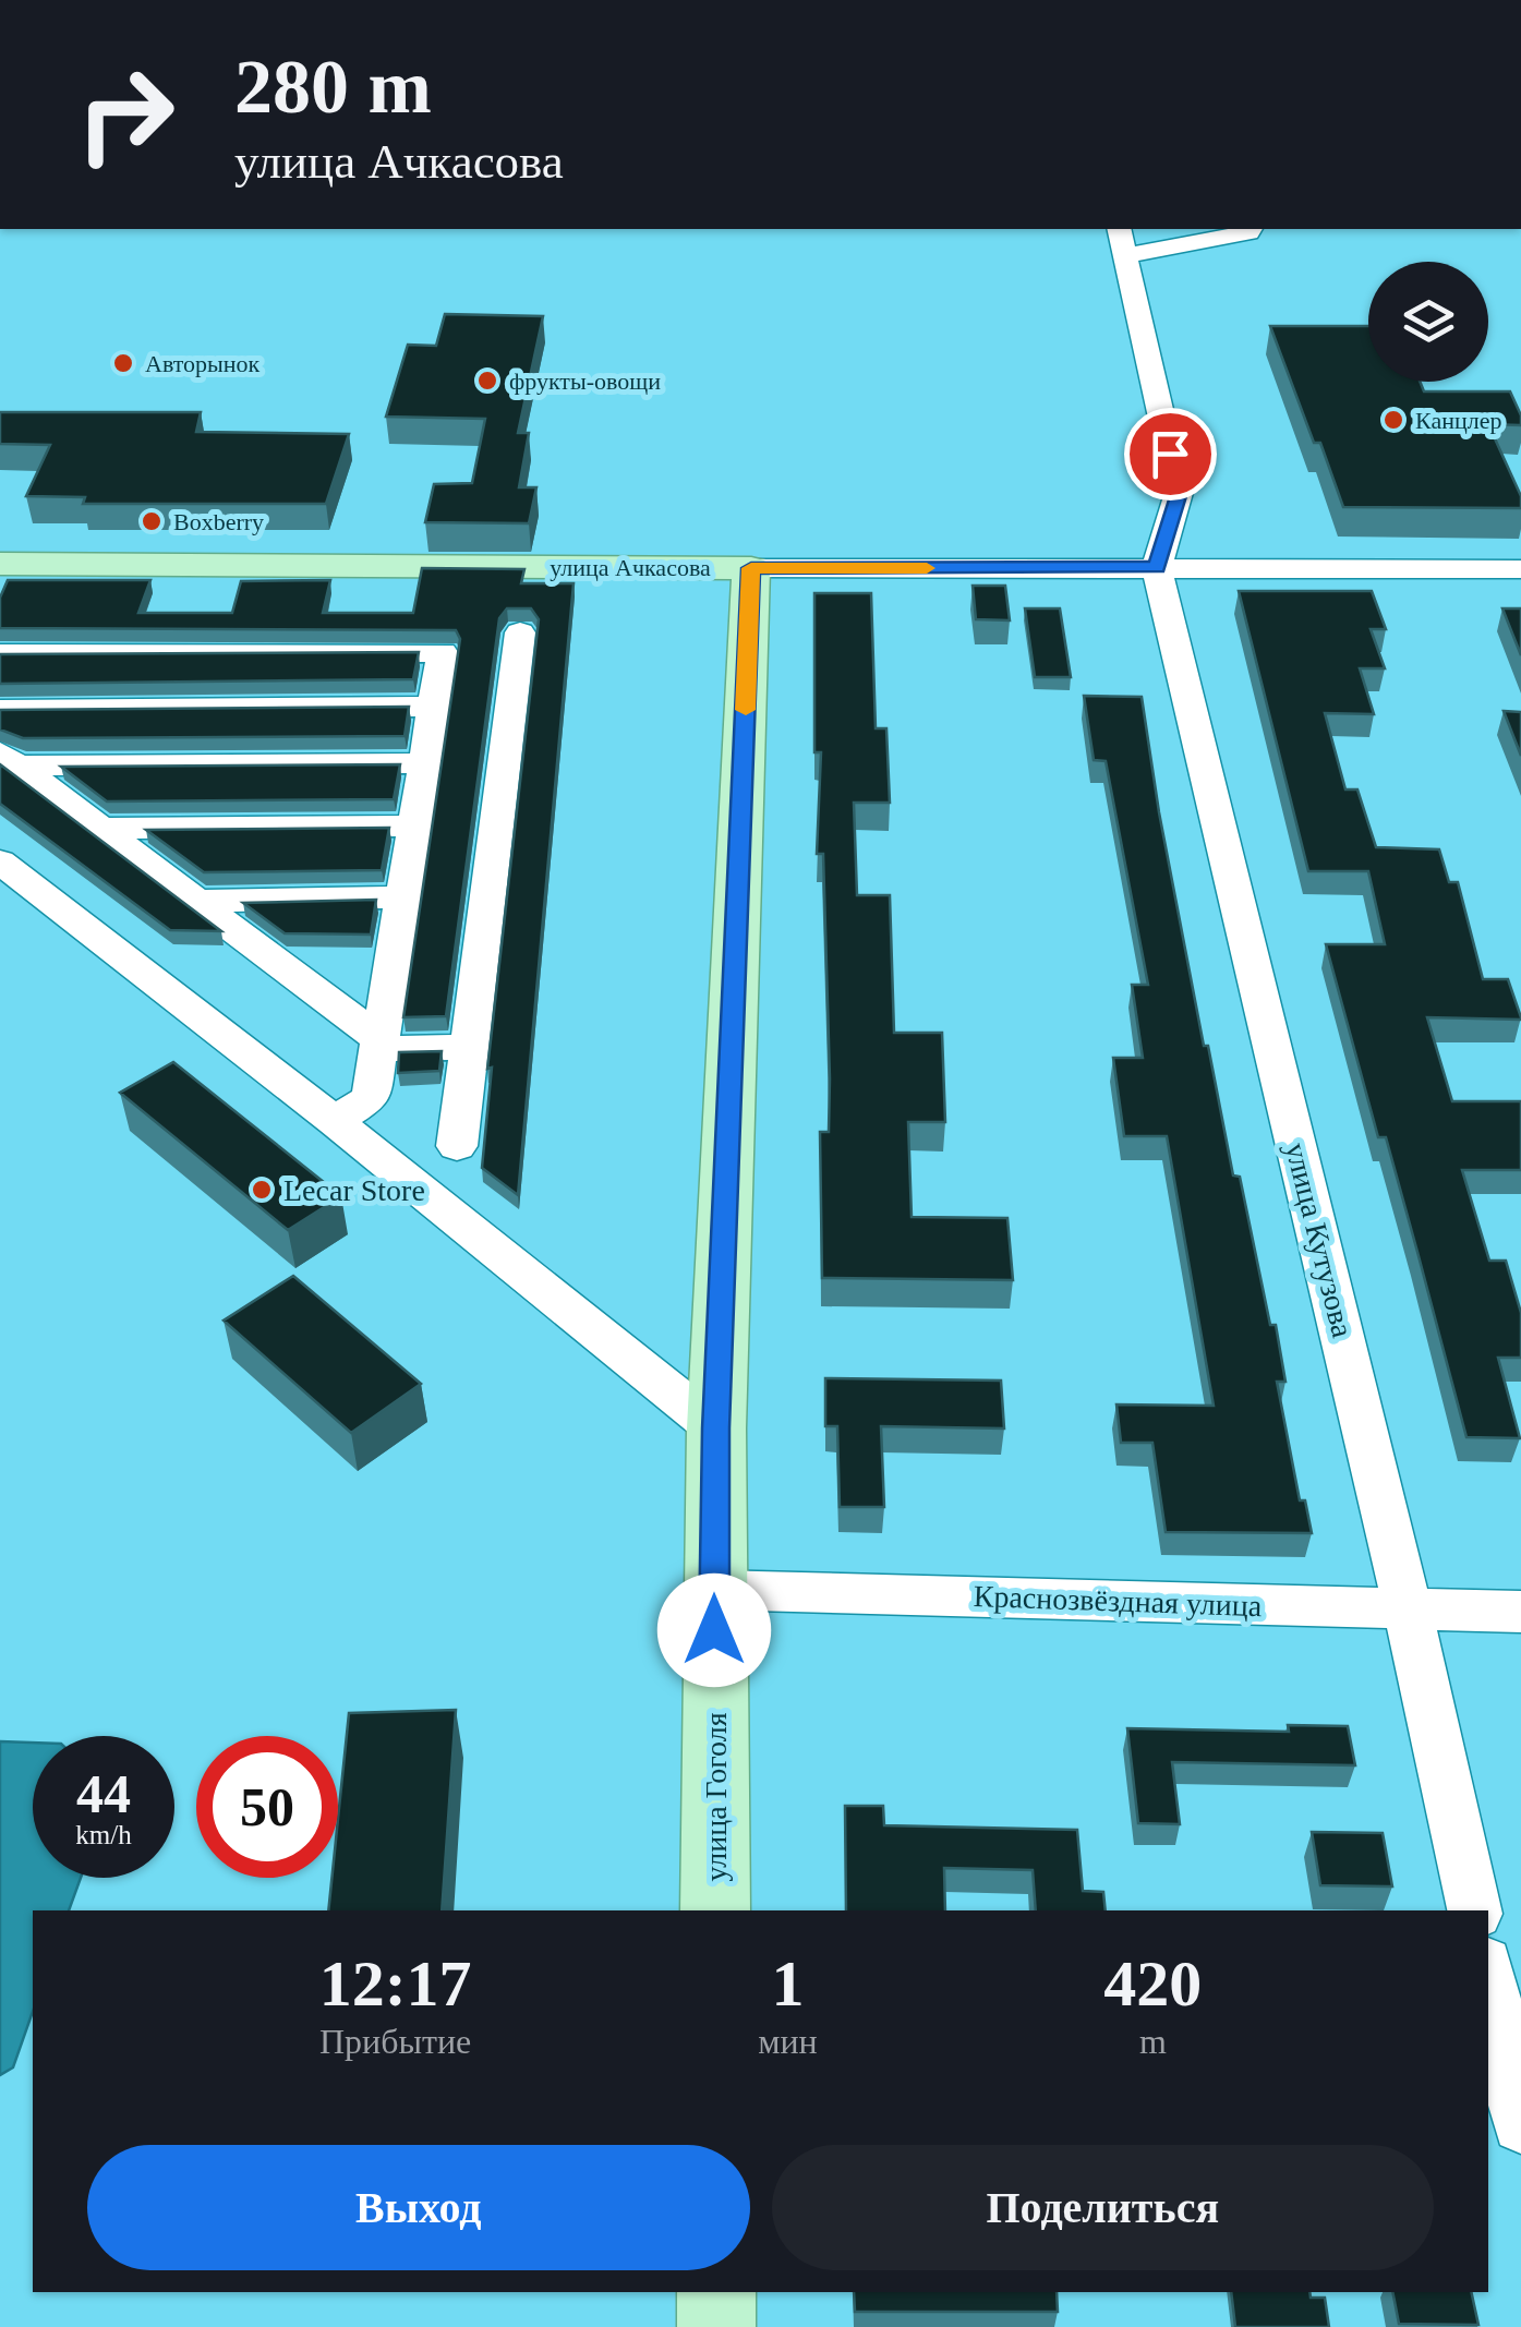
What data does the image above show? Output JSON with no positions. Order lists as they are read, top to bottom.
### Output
{
  "streets": {
    "main road": ["улица Ачкасова", "улица Гоголя"],
    "street": ["улица Кутузова", "Краснозвёздная улица"]
  },
  "crossings": [
    ["улица Ачкасова", "улица Кутузова"],
    ["улица Ачкасова", "улица Гоголя"],
    ["улица Кутузова", "Краснозвёздная улица"],
    ["Краснозвёздная улица", "улица Гоголя"]
  ],
  "places": [
    "Авторынок",
    "фрукты-овощи",
    "Канцлер",
    "Boxberry",
    "Lecar Store"
  ],
  "page": {
    "turn": ["280 m", "улица Ачкасова"],
    "speed": "44 km/h",
    "limit": "50",
    "eta": [
      "12:17",
      "Прибытие",
      "1",
      "мин",
      "420",
      "m"
    ],
    "buttons": ["Выход", "Поделиться"]
  }
}
